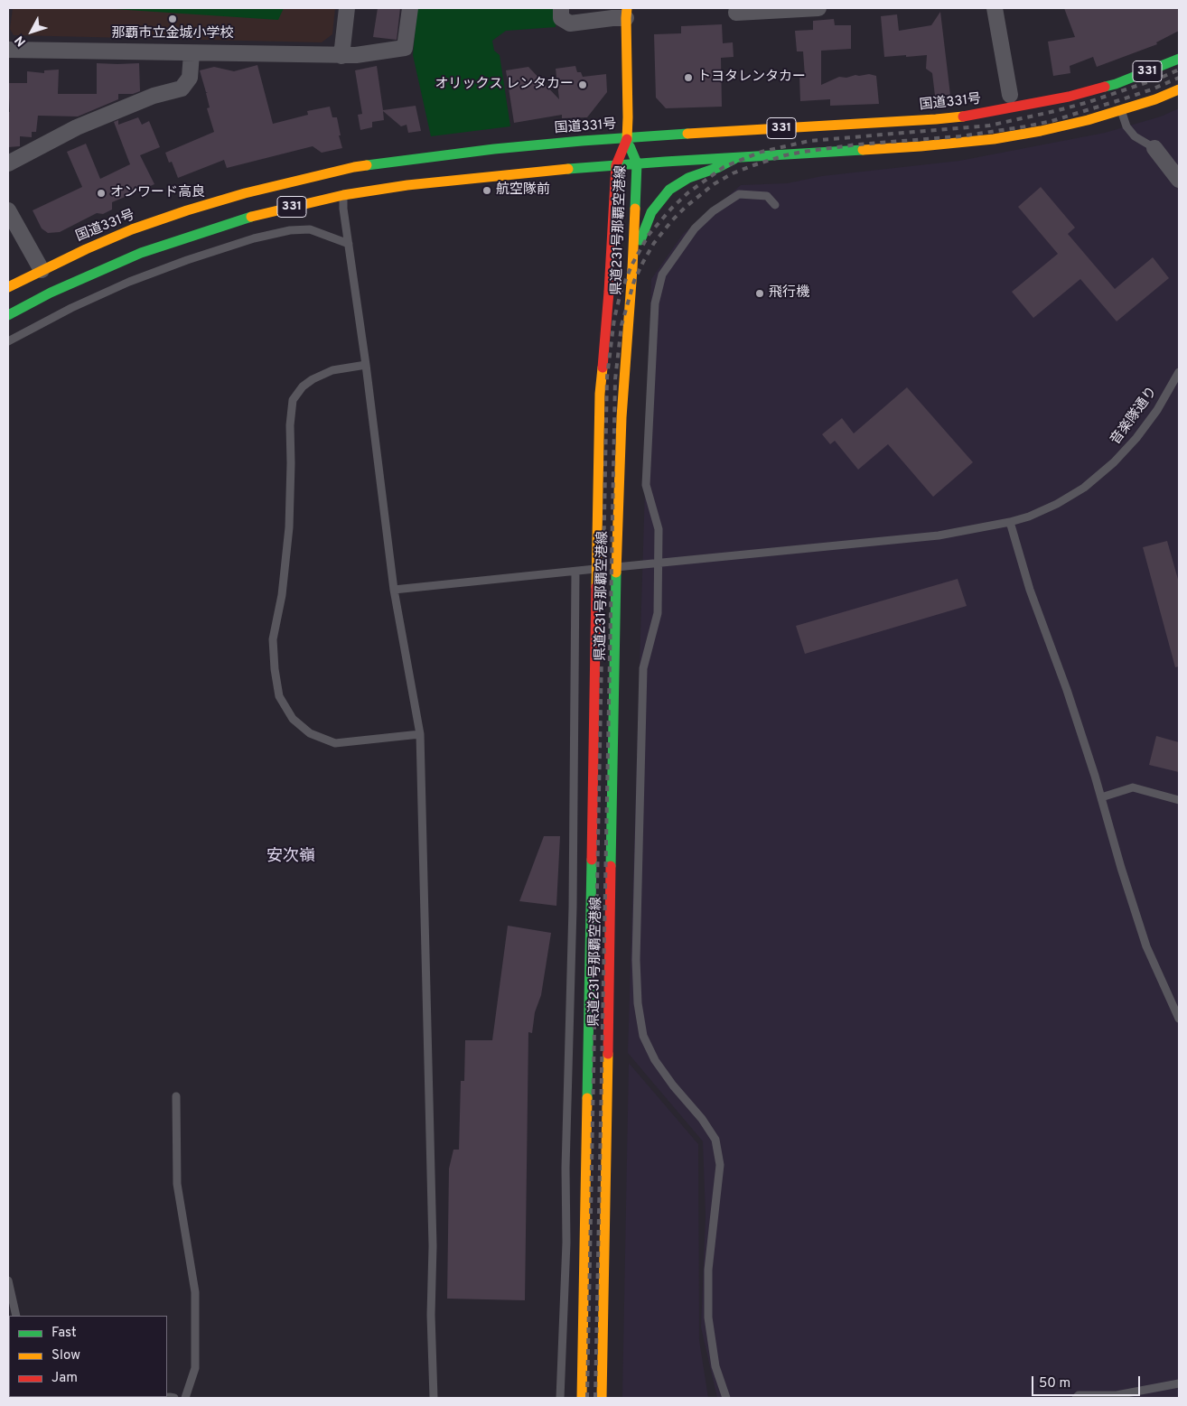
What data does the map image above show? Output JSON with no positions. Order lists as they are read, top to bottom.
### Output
{
  "streets": {
    "main road": ["331", "国道331号", "県道231号那覇空港線"],
    "lane": ["音楽隊通り"]
  },
  "crossings": [
    ["国道331号", "県道231号那覇空港線"],
    ["県道231号那覇空港線", "音楽隊通り"]
  ],
  "districts": ["安次嶺"],
  "places": [
    "那覇市立金城小学校",
    "トヨタレンタカー",
    "オリックス レンタカー",
    "航空隊前",
    "オンワード高良",
    "飛行機"
  ],
  "legend": ["Fast", "Slow", "Jam"],
  "scale_bar": "50 m",
  "north": "bottom left"
}
